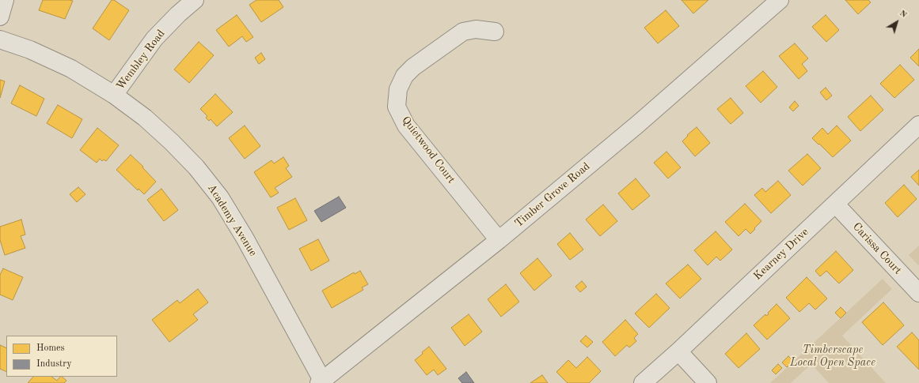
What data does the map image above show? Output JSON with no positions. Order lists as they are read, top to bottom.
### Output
{
  "streets": {
    "street": [
      "Wembley Road",
      "Quietwood Court",
      "Timber Grove Road",
      "Academy Avenue",
      "Carissa Court",
      "Kearney Drive"
    ]
  },
  "crossings": [
    ["Wembley Road", "Academy Avenue"],
    ["Quietwood Court", "Timber Grove Road"],
    ["Timber Grove Road", "Academy Avenue"],
    ["Carissa Court", "Kearney Drive"]
  ],
  "parks": ["Timberscape Local Open Space"],
  "legend": ["Homes", "Industry"],
  "north": "top right"
}
